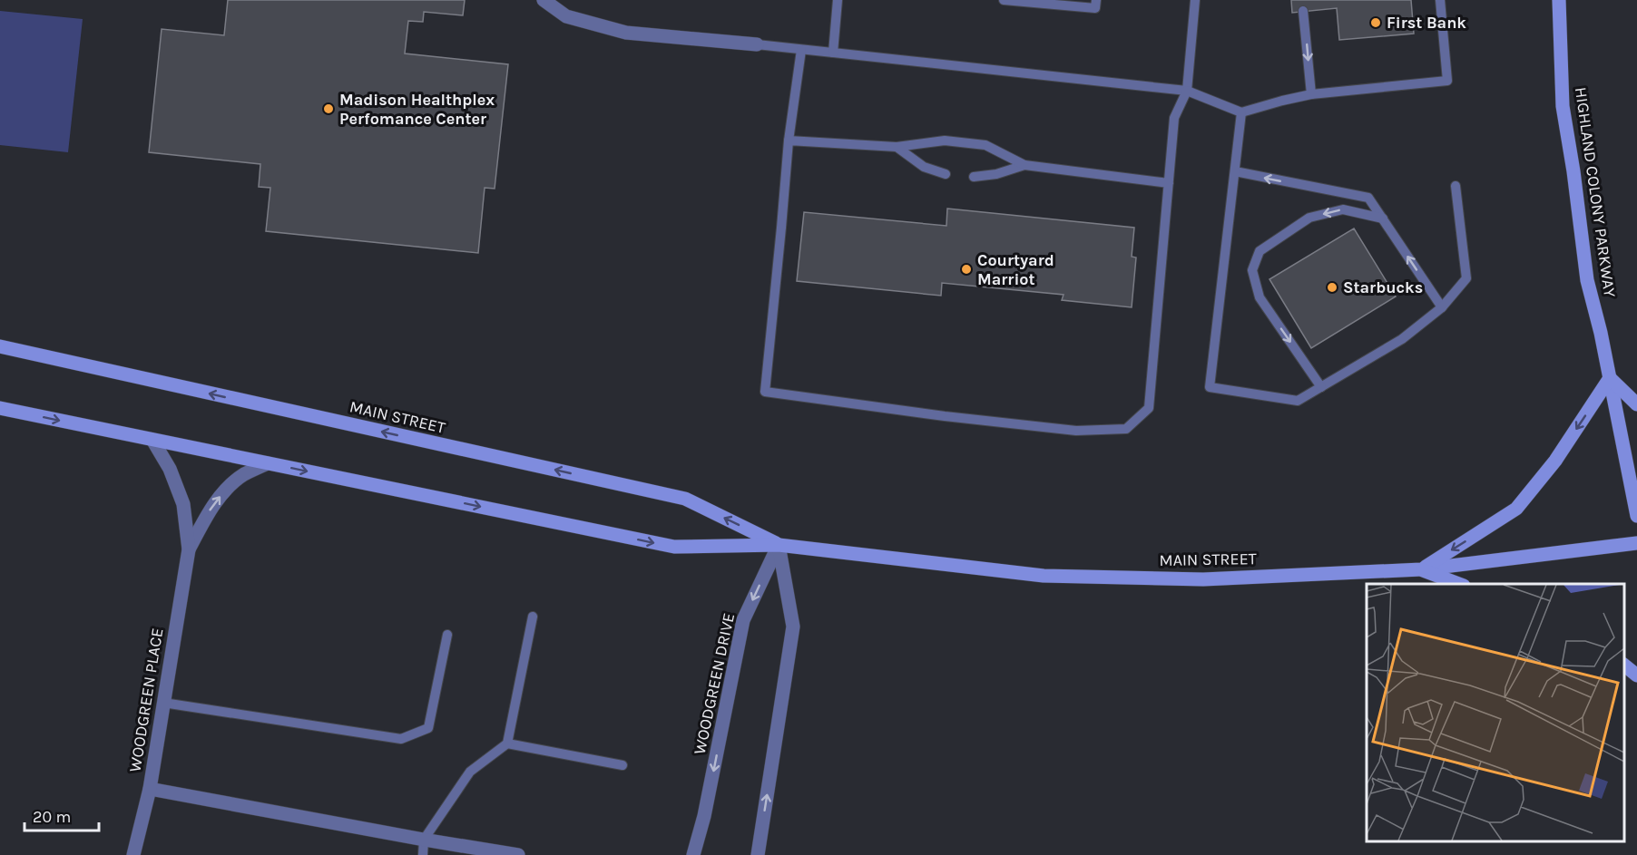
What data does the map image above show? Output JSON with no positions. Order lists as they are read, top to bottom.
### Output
{
  "streets": {
    "main road": ["HIGHLAND COLONY PARKWAY", "MAIN STREET"],
    "street": ["WOODGREEN DRIVE", "WOODGREEN PLACE"]
  },
  "crossings": [
    ["MAIN STREET", "WOODGREEN DRIVE"],
    ["MAIN STREET", "WOODGREEN PLACE"]
  ],
  "places": [
    "First Bank",
    "Madison Healthplex Perfomance Center",
    "Courtyard Marriot",
    "Starbucks"
  ],
  "scale_bar": "20 m"
}
